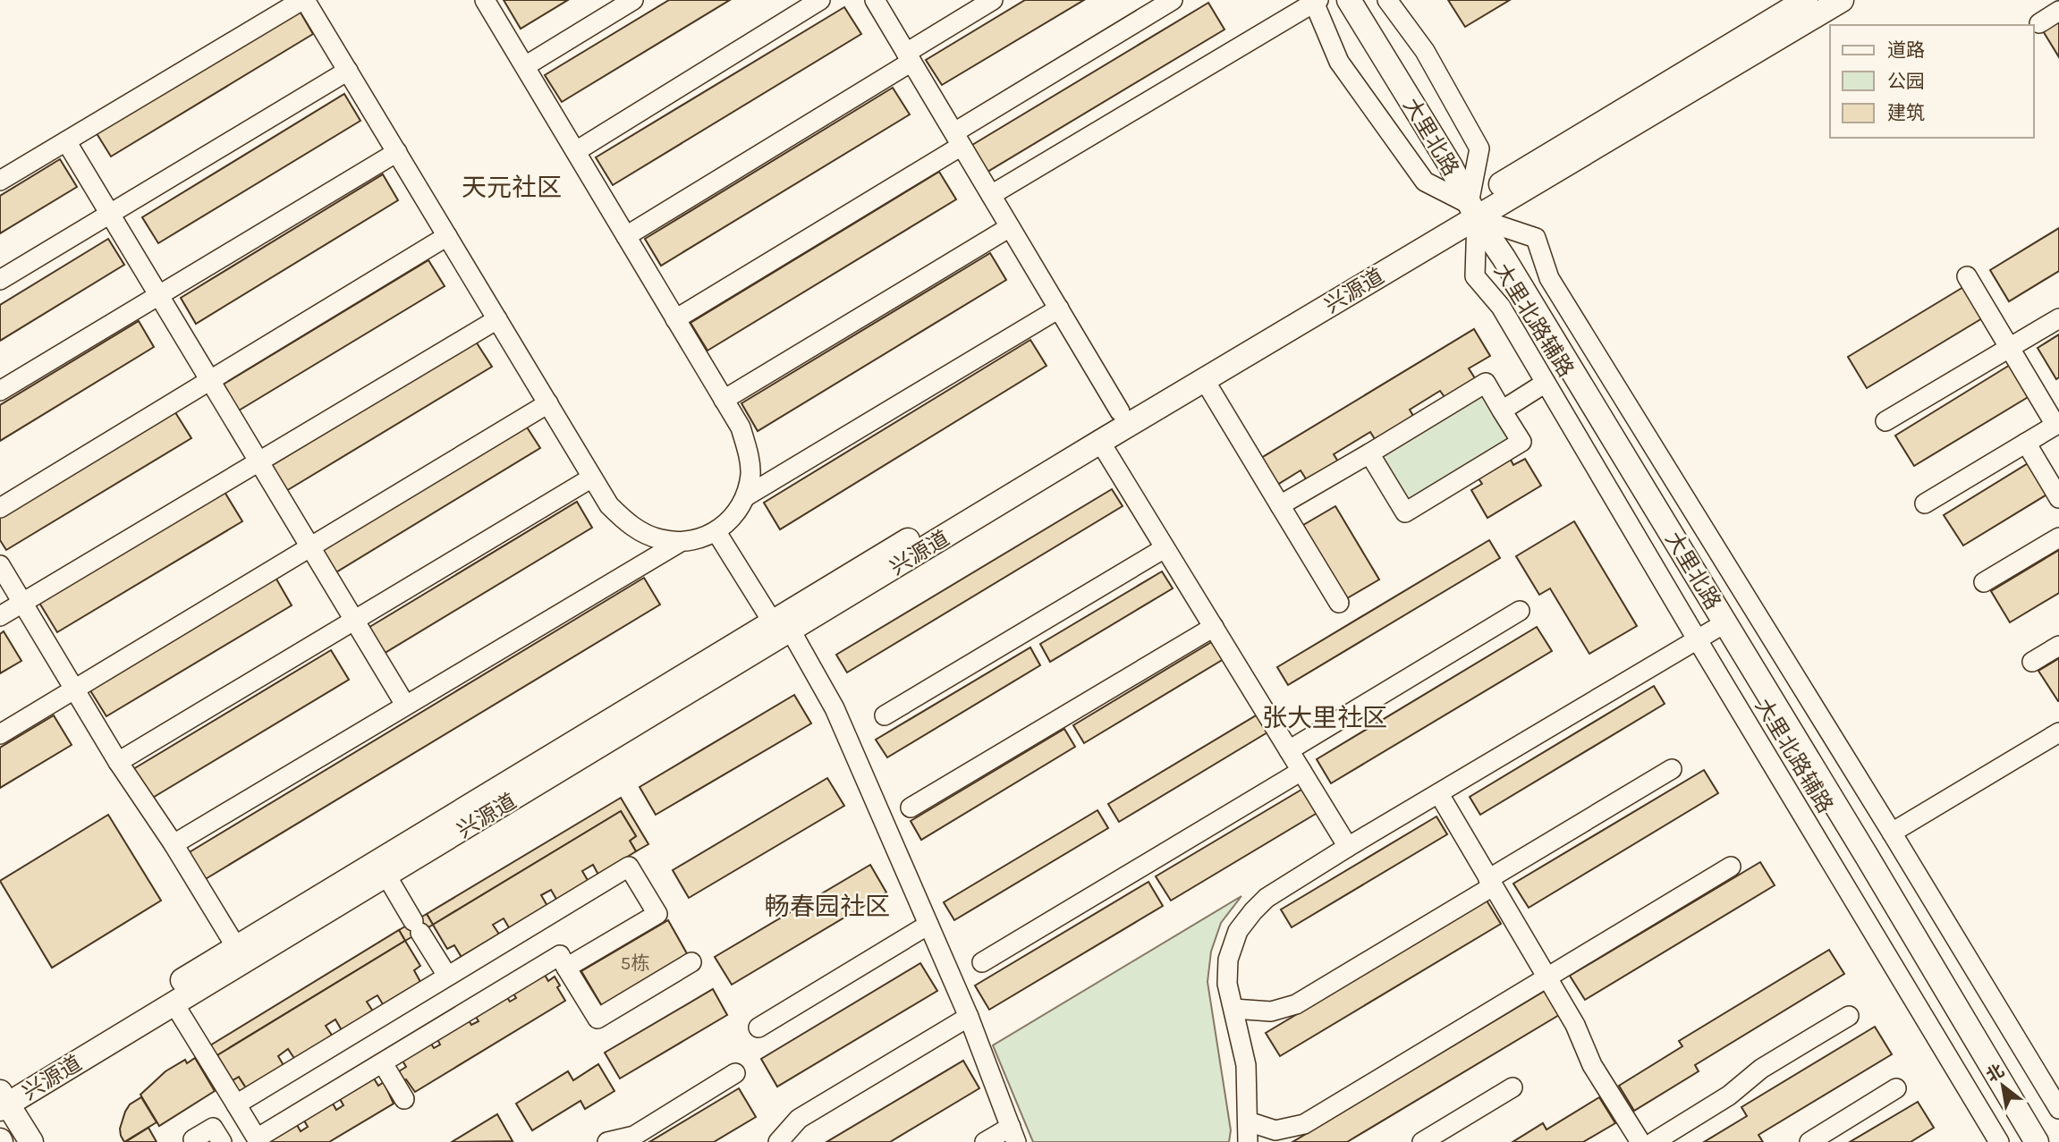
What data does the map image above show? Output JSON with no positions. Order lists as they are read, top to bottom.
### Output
{
  "streets": {
    "main road": ["大里北路", "兴源道"],
    "street": ["大里北路辅路"]
  },
  "crossings": [
    ["大里北路", "兴源道"],
    ["大里北路", "大里北路辅路"],
    ["兴源道", "大里北路辅路"]
  ],
  "districts": ["天元社区", "张大里社区", "畅春园社区"],
  "house_numbers": ["5栋"],
  "legend": ["道路", "公园", "建筑"],
  "north": "top left"
}
